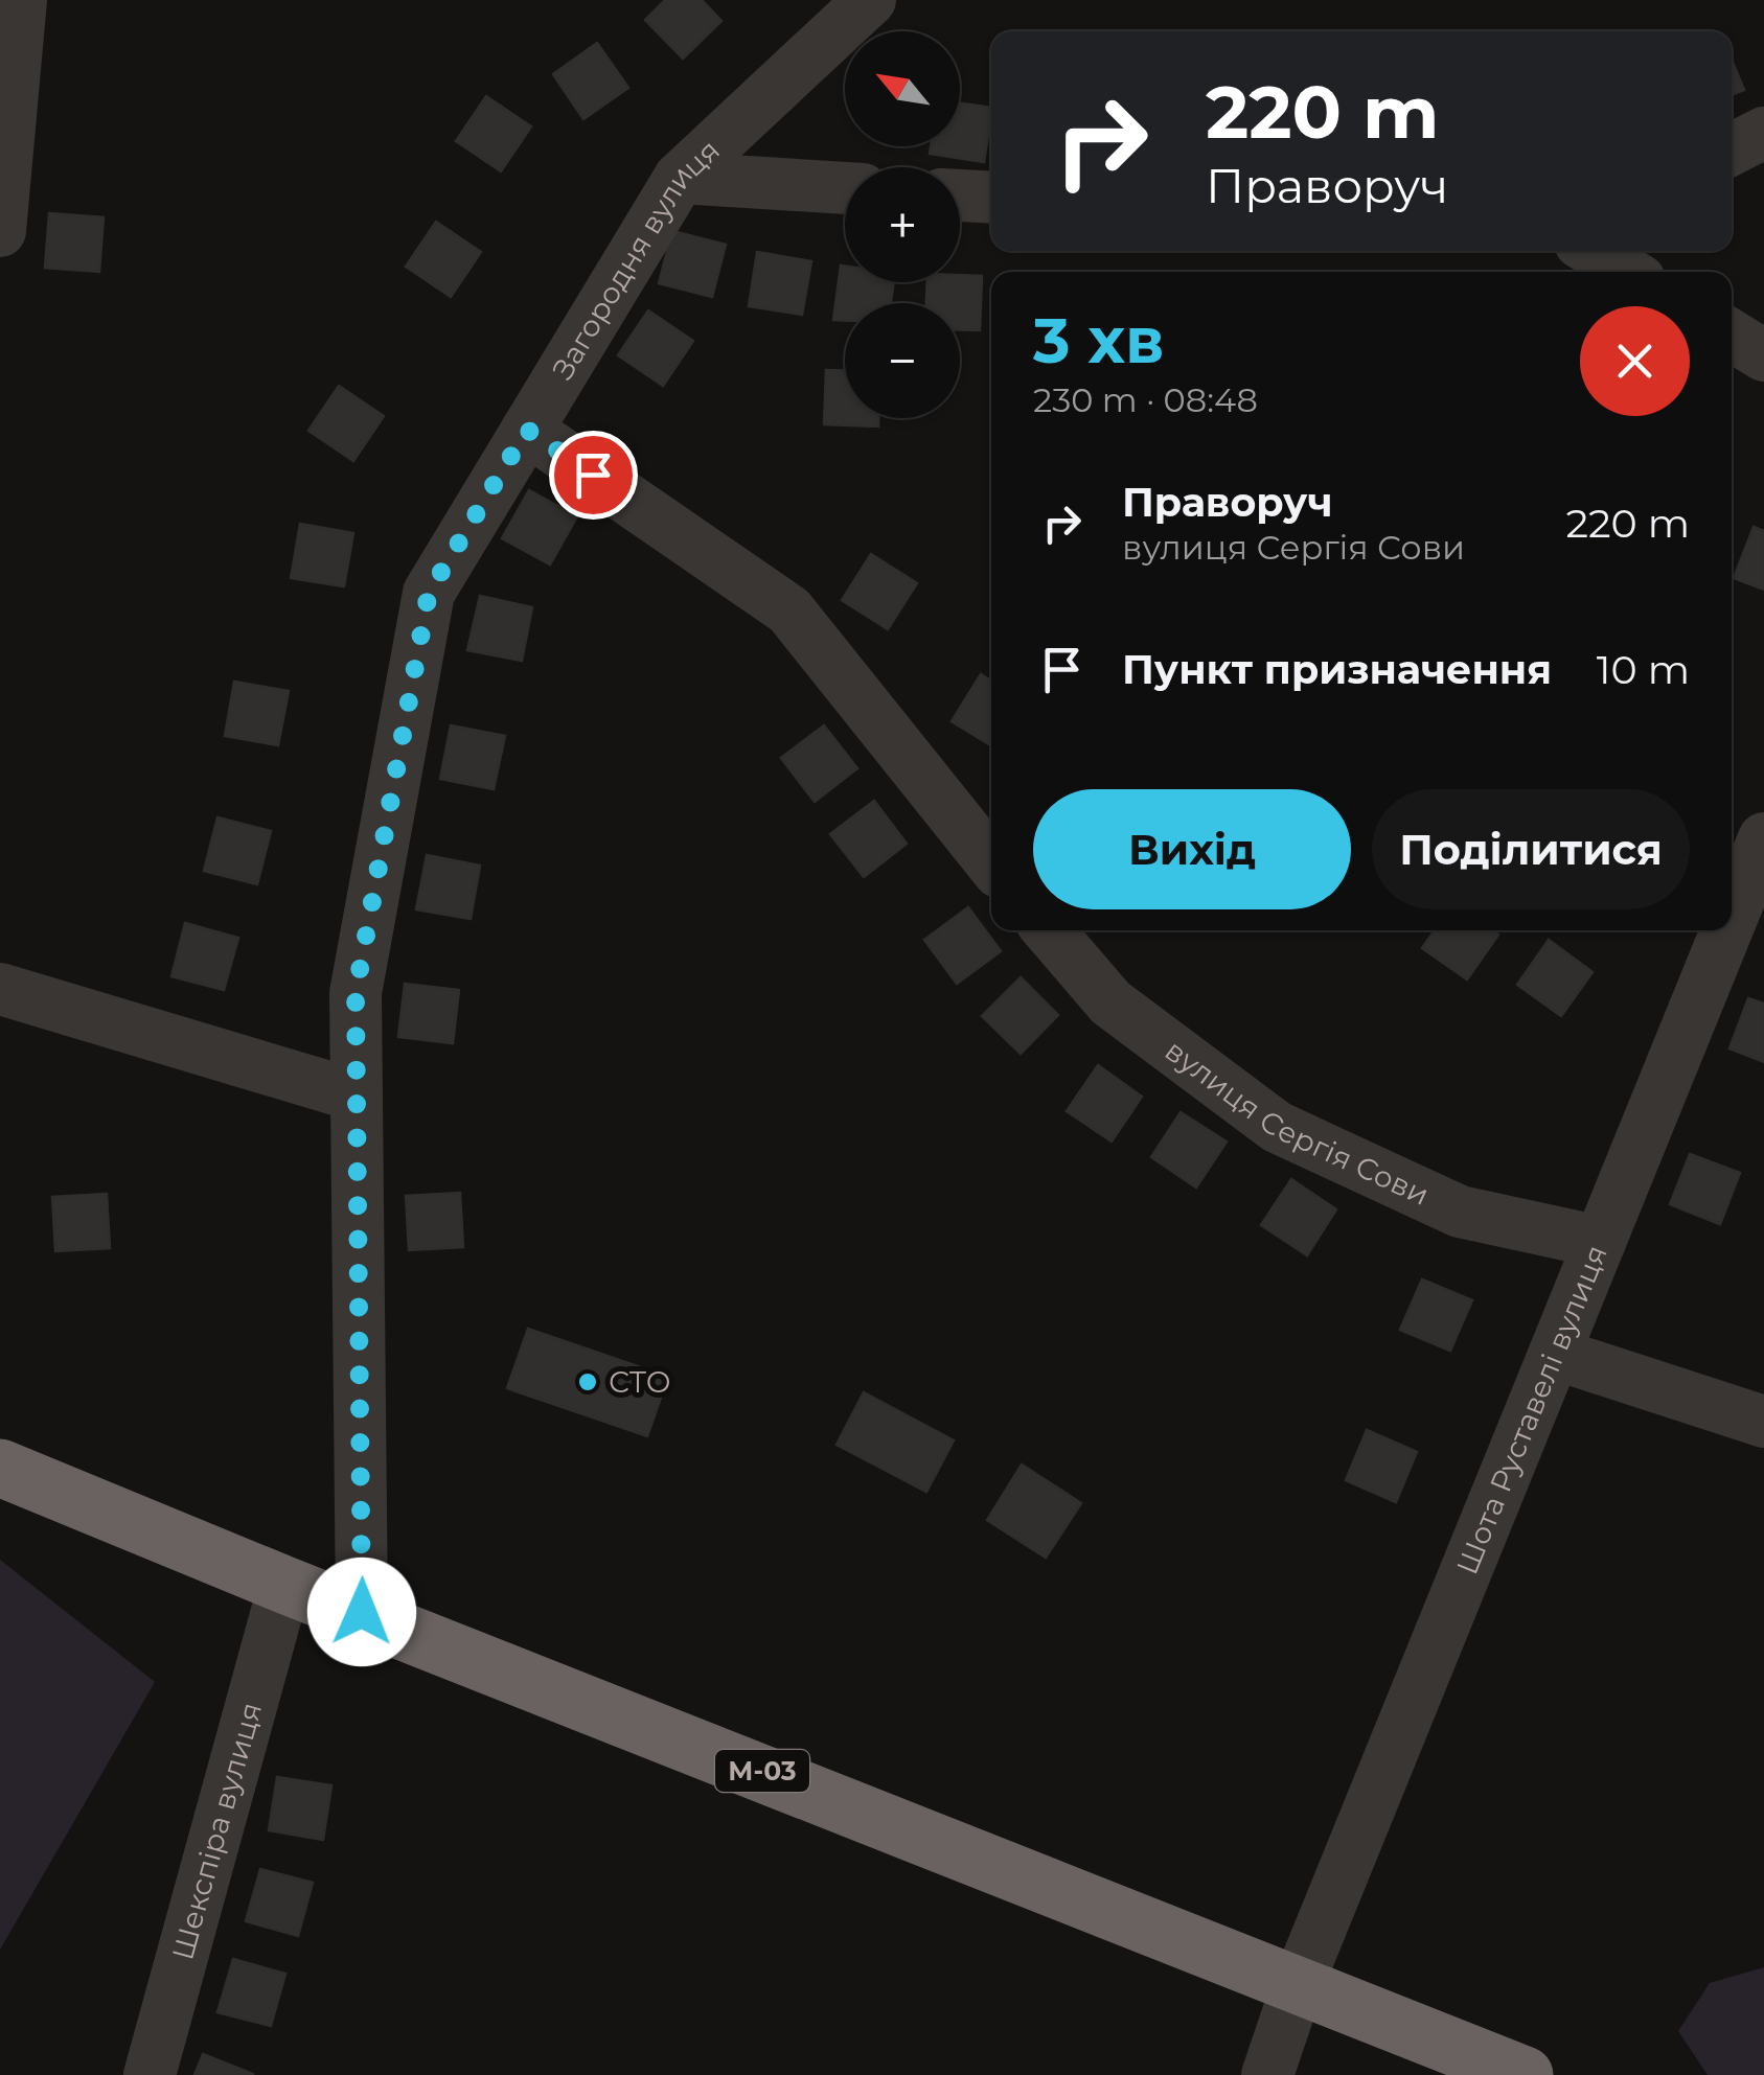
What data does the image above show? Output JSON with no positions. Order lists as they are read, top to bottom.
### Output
{
  "streets": {
    "highway": ["М-03"],
    "street": [
      "Загородня вулиця",
      "вулиця Сергія Сови",
      "Шота Руставелі вулиця",
      "Шекспіра вулиця"
    ]
  },
  "crossings": [
    ["Загородня вулиця", "М-03"],
    ["вулиця Сергія Сови", "Шота Руставелі вулиця"],
    ["Шота Руставелі вулиця", "М-03"],
    ["М-03", "Шекспіра вулиця"]
  ],
  "places": ["СТО"],
  "north": "top left",
  "page": {
    "map_buttons": ["+", "−"],
    "turn": ["220 m", "Праворуч"],
    "heading": ["3 хв", "230 m · 08:48"],
    "list": [
      {
        "name": "Праворуч",
        "note": "вулиця Сергія Сови",
        "value": "220 m"
      },
      {
        "name": "Пункт призначення",
        "value": "10 m"
      }
    ],
    "buttons": ["Вихід", "Поділитися"]
  }
}
